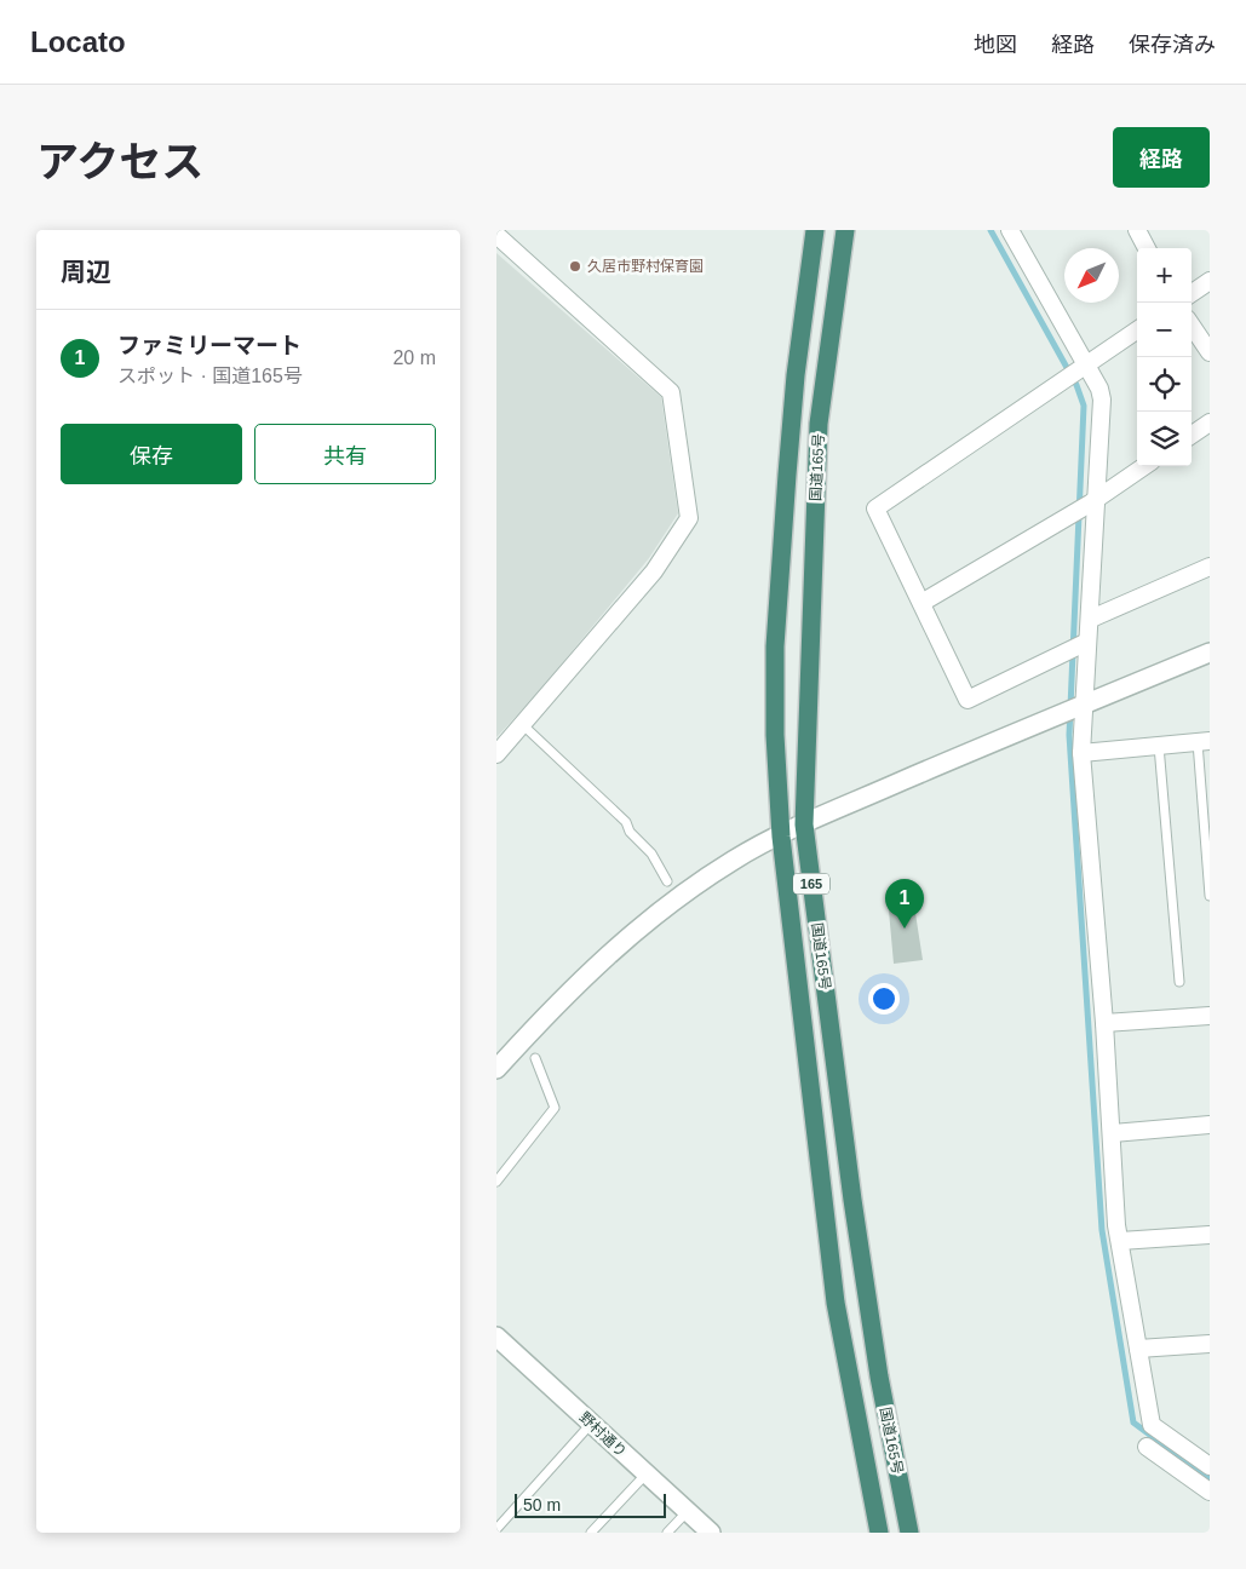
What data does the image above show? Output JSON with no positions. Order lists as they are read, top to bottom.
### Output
{
  "streets": {
    "highway": ["国道165号", "165"],
    "street": ["野村通り"]
  },
  "places": ["久居市野村保育園"],
  "scale_bar": "50 m",
  "north": "bottom left",
  "page": {
    "header": "Locato",
    "nav": ["地図", "経路", "保存済み"],
    "title": "アクセス",
    "buttons": [
      "経路",
      ["保存", "共有"]
    ],
    "heading": "周辺",
    "map_buttons": ["+", "−"],
    "list": [
      {
        "mark": "1",
        "name": "ファミリーマート",
        "note": "スポット · 国道165号",
        "value": "20 m"
      }
    ],
    "pins": "1",
    "scale": "50 m"
  }
}
